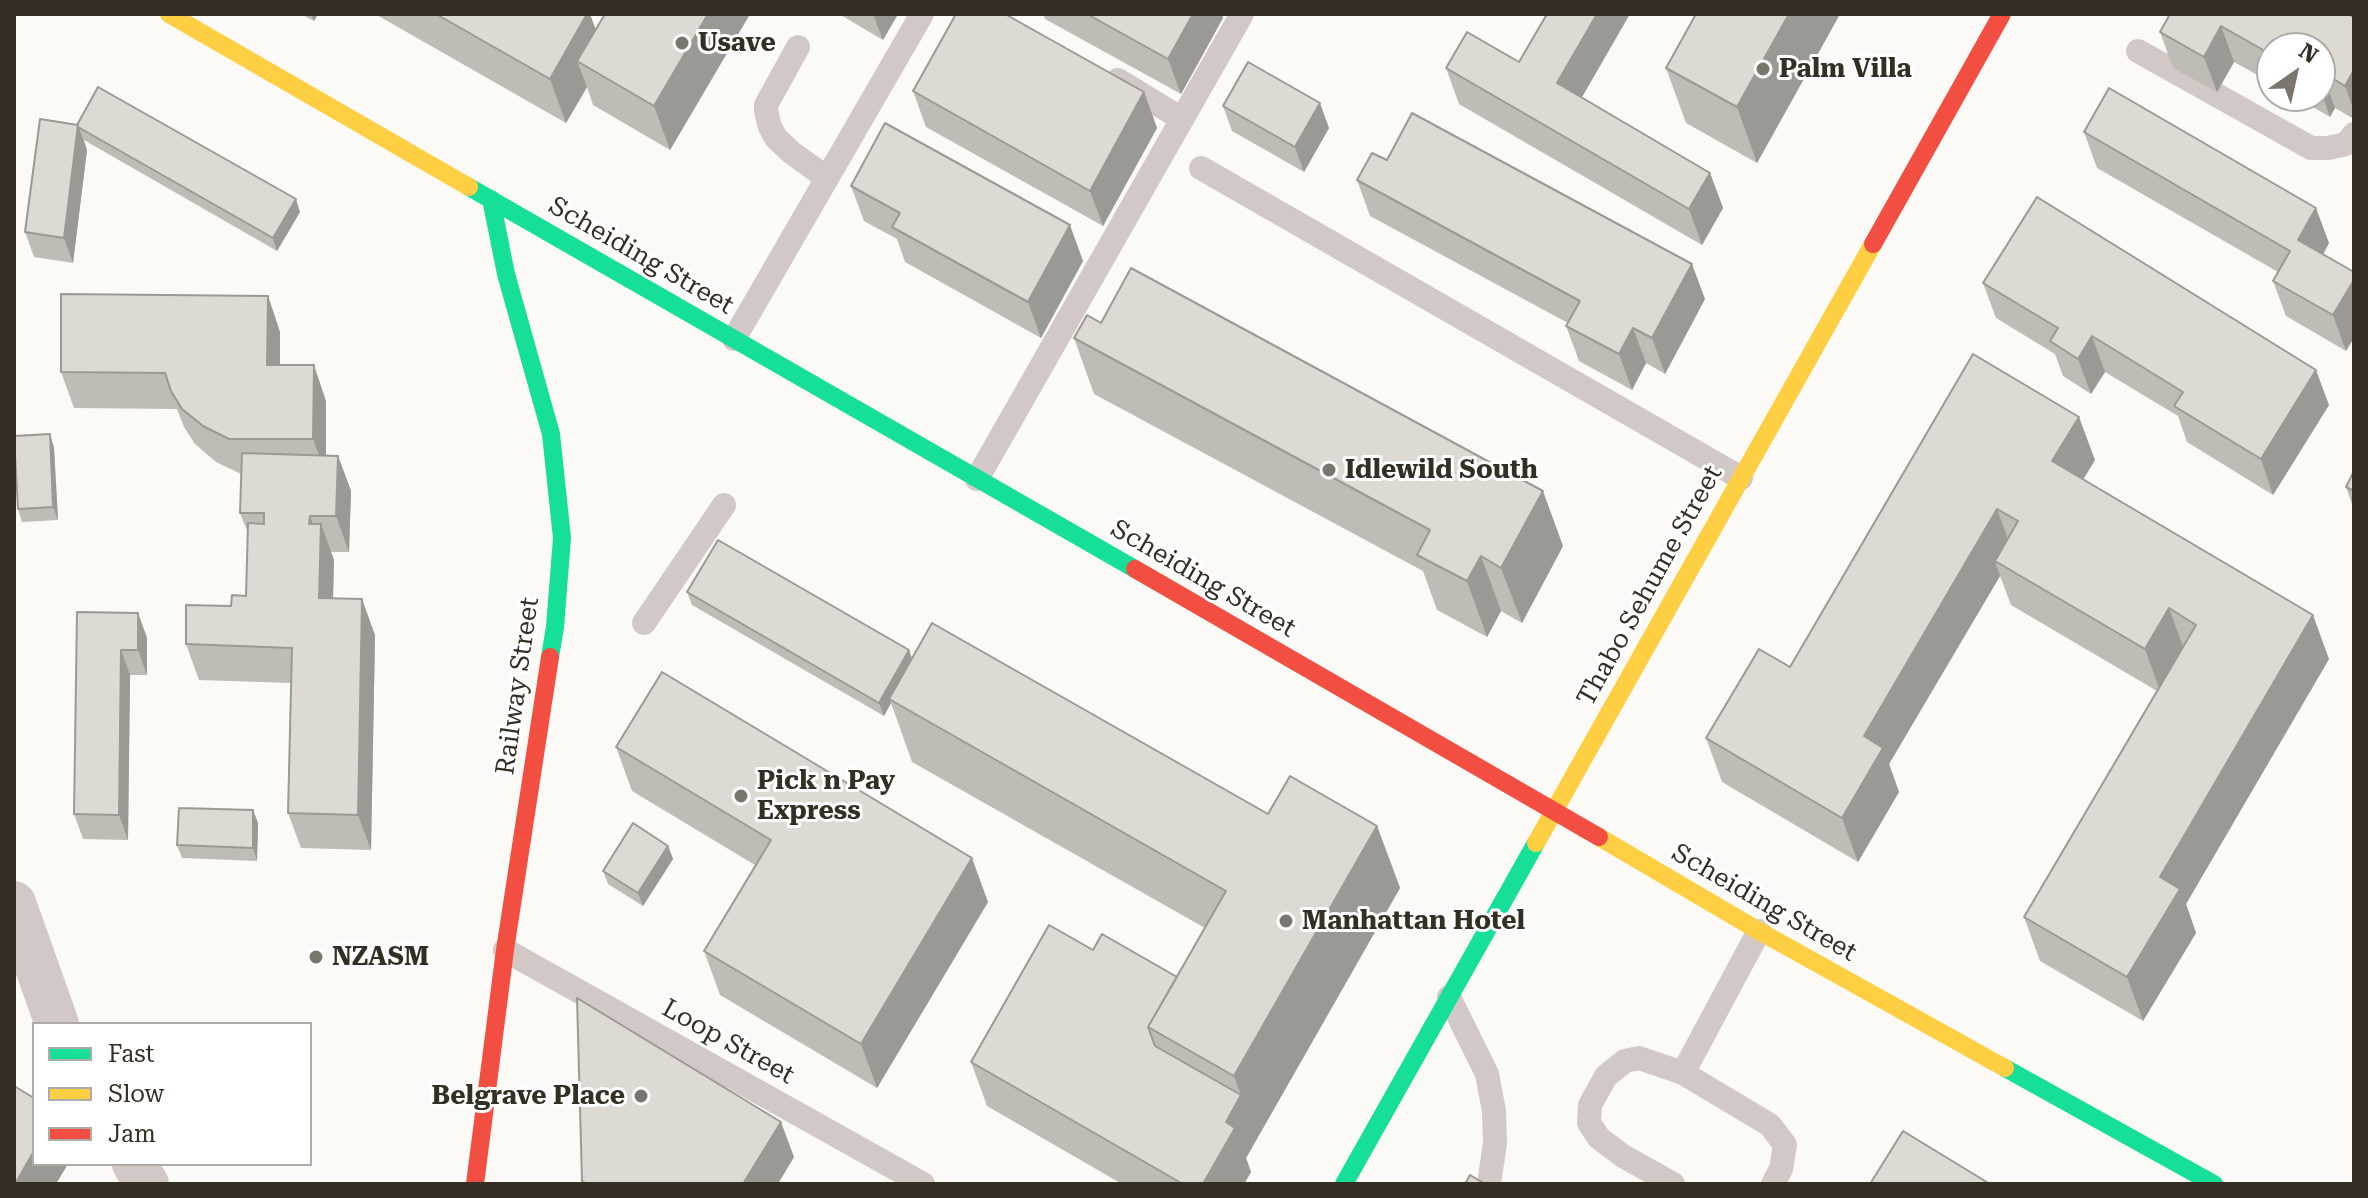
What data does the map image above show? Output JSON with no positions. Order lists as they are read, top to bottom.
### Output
{
  "streets": {
    "main road": ["Scheiding Street", "Thabo Sehume Street", "Railway Street"],
    "lane": ["Loop Street"]
  },
  "crossings": [
    ["Scheiding Street", "Thabo Sehume Street"],
    ["Scheiding Street", "Railway Street"],
    ["Railway Street", "Loop Street"]
  ],
  "places": [
    "Usave",
    "Palm Villa",
    "Idlewild South",
    "Pick n Pay Express",
    "Manhattan Hotel",
    "NZASM",
    "Belgrave Place"
  ],
  "legend": ["Fast", "Slow", "Jam"],
  "north": "top right"
}
